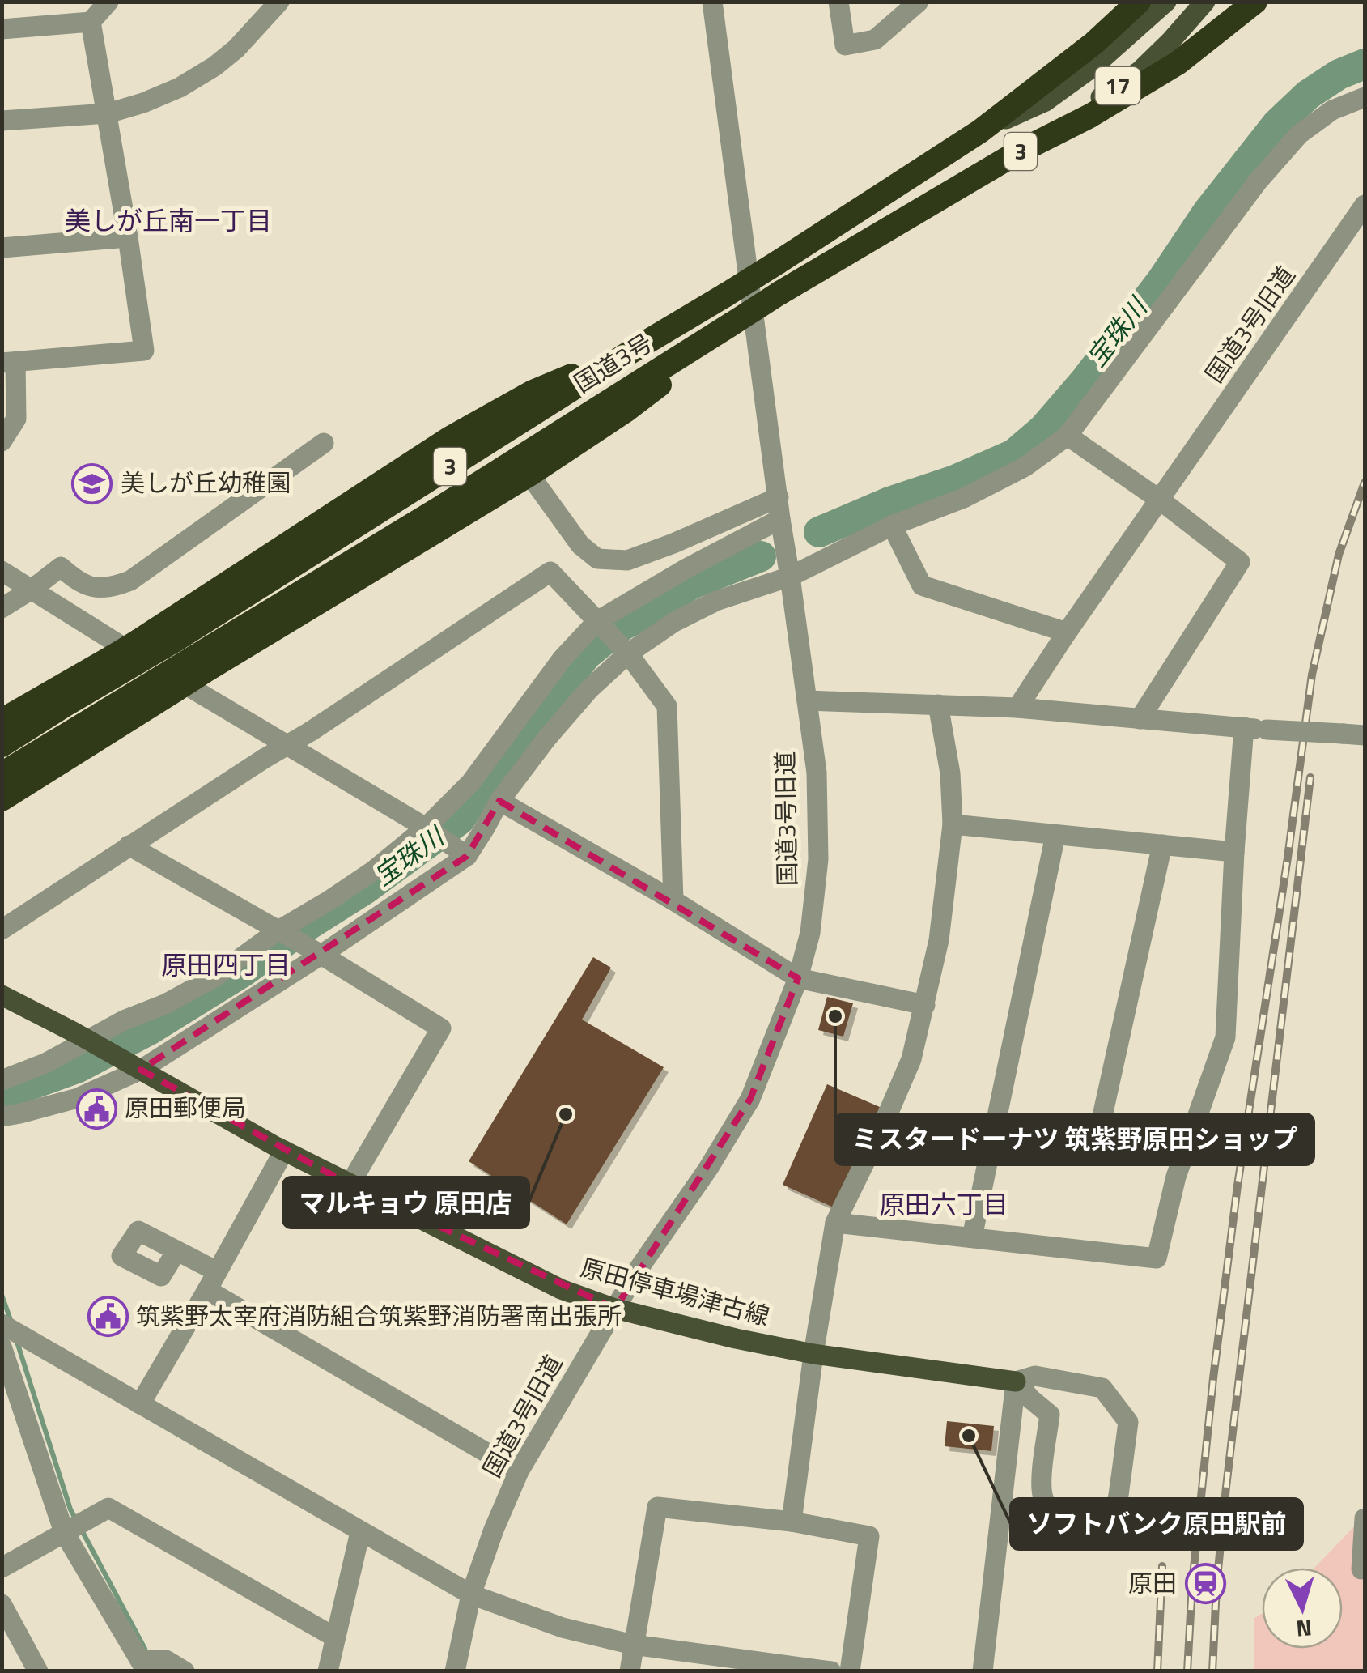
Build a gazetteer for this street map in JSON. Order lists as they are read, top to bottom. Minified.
{"streets":{"highway":["3","国道3号"],"main road":["17","原田停車場津古線"],"street":["国道3号旧道"]},"crossings":[["17","国道3号"],["国道3号旧道","原田停車場津古線"]],"districts":["美しが丘南一丁目","原田四丁目","原田六丁目"],"water":["宝珠川"],"places":{"school or university":["美しが丘幼稚園"],"other":["ミスタードーナツ 筑紫野原田ショップ","マルキョウ 原田店","ソフトバンク原田駅前"],"public building":["原田郵便局","筑紫野太宰府消防組合筑紫野消防署南出張所"],"station":["原田"]},"north":"bottom"}
